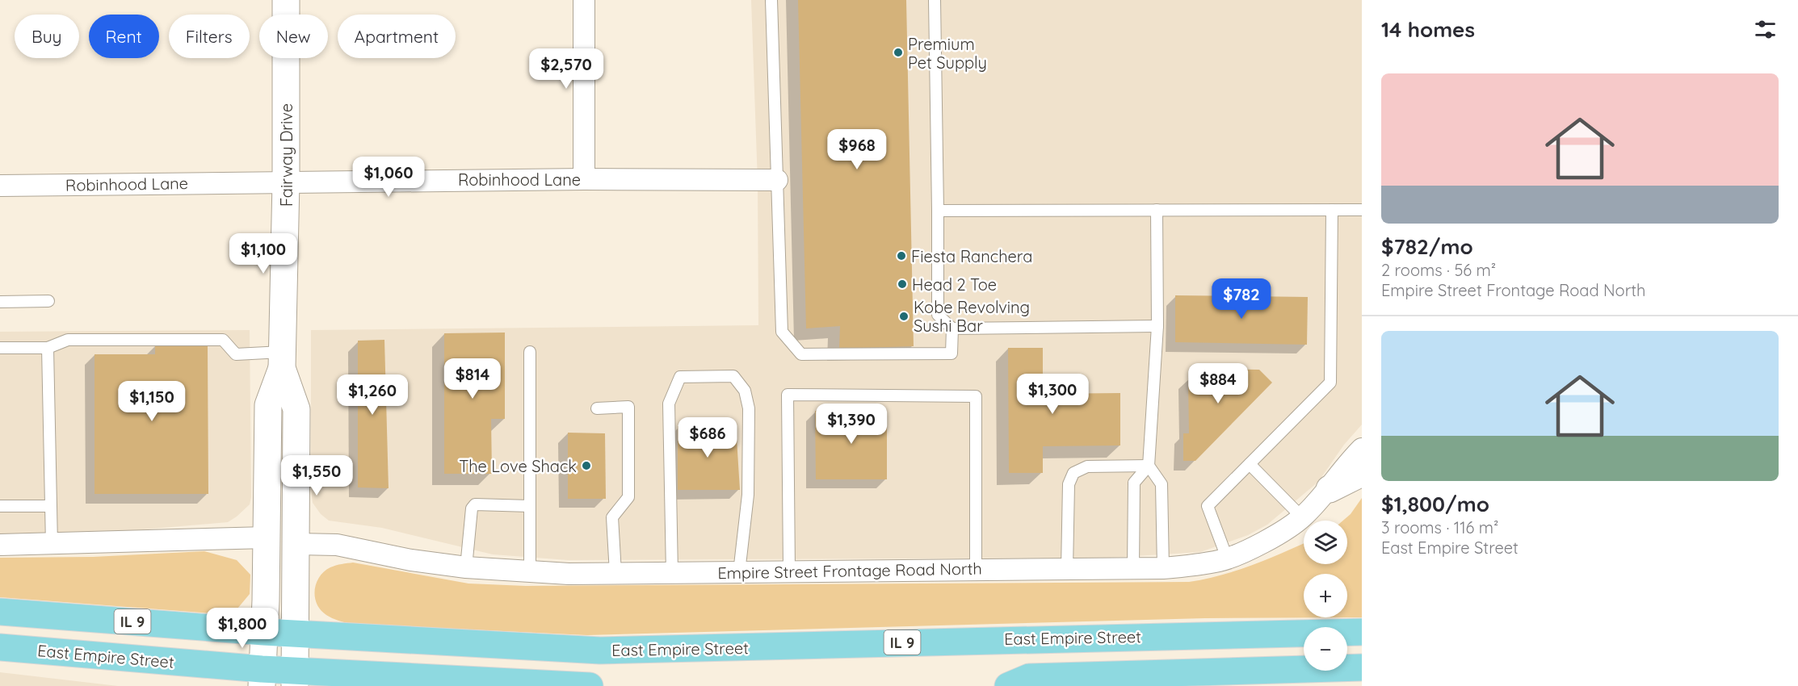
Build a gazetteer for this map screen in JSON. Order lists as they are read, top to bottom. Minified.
{"streets":{"main road":["Fairway Drive","IL 9","East Empire Street"],"street":["Robinhood Lane","Empire Street Frontage Road North"]},"crossings":[["Fairway Drive","Robinhood Lane"],["Fairway Drive","Empire Street Frontage Road North"],["Fairway Drive","East Empire Street"]],"places":["Premium Pet Supply","Fiesta Ranchera","Head 2 Toe","Kobe Revolving Sushi Bar","The Love Shack"],"page":{"heading":"14 homes","chip":["Buy","Rent","Filters","New","Apartment"],"price":["$2,570","$968","$1,060","$1,100","$782","$814","$884","$1,300","$1,260","$1,150","$1,390","$686","$1,550","$1,800"],"list":[{"name":"$782/mo","note":"2 rooms · 56 m² · Empire Street Frontage Road North"},{"name":"$1,800/mo","note":"3 rooms · 116 m² · East Empire Street"}],"map_buttons":["+","−"]}}
